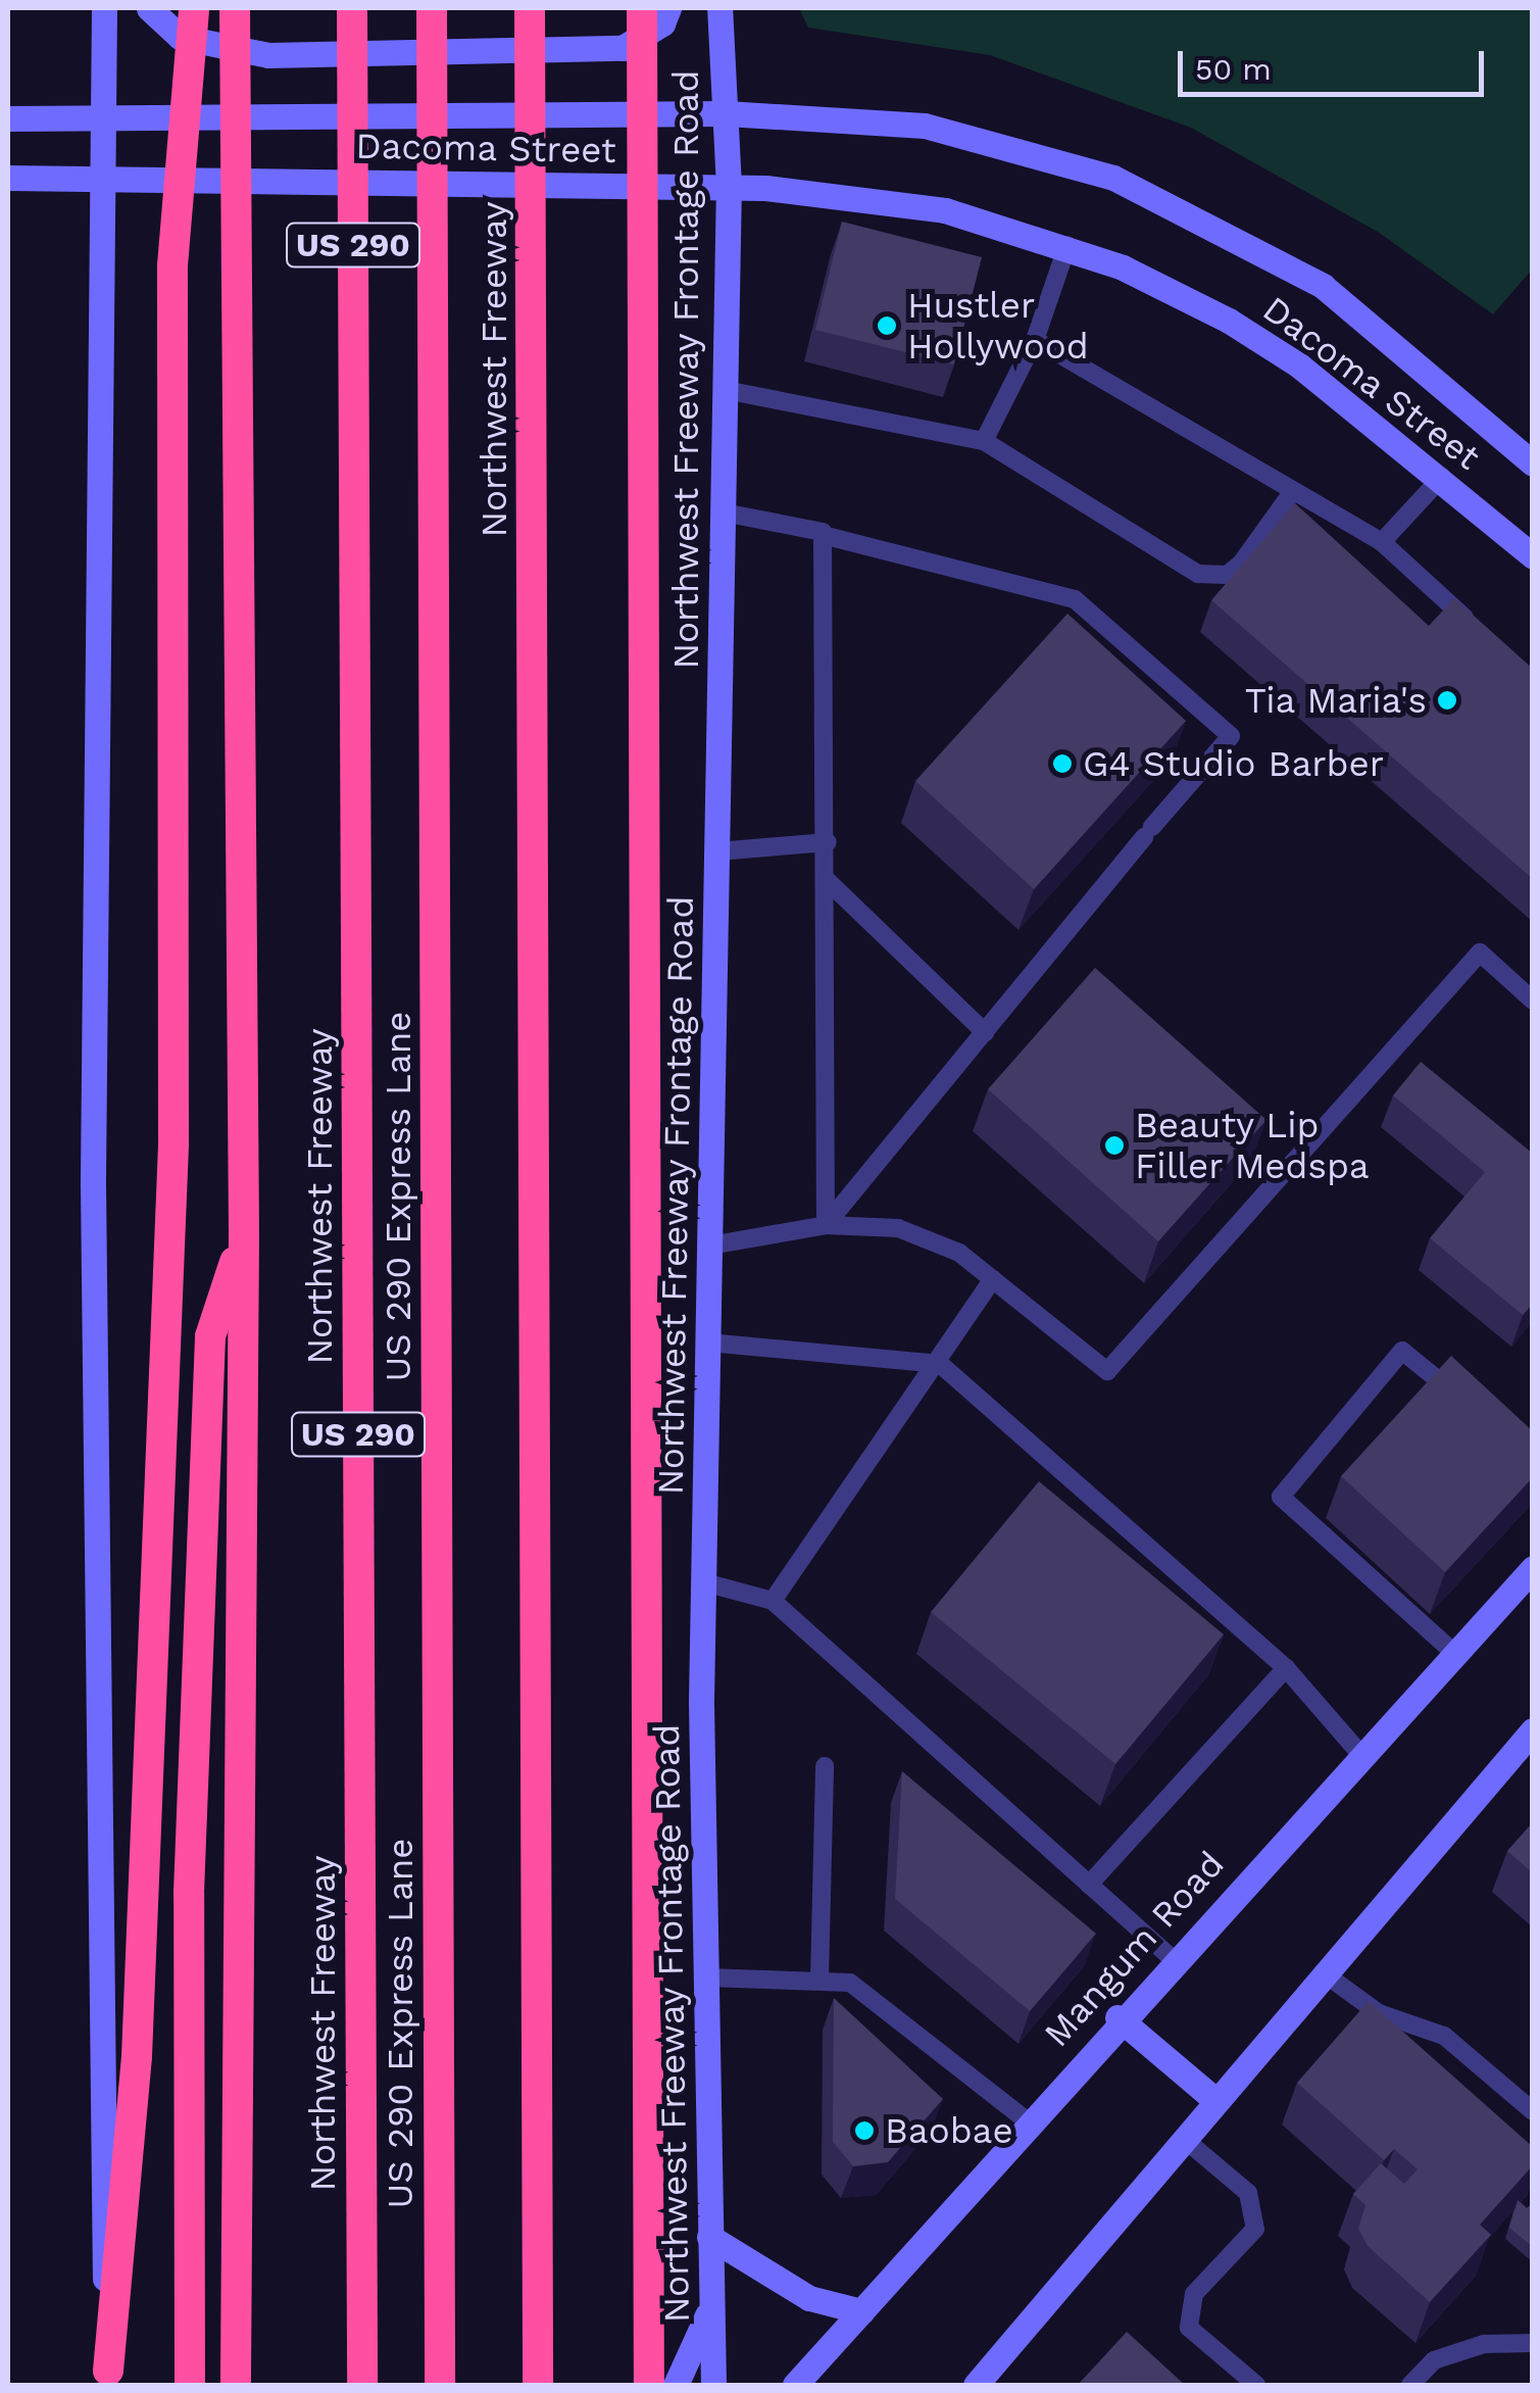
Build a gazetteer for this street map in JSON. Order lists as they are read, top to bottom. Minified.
{"streets":{"highway":["US 290","Northwest Freeway","US 290 Express Lane"],"main road":["Dacoma Street","Northwest Freeway Frontage Road","Mangum Road"]},"crossings":[["Dacoma Street","Northwest Freeway Frontage Road"]],"places":["Hustler Hollywood","Tia Maria's","G4 Studio Barber","Beauty Lip Filler Medspa","Baobae"],"scale_bar":"50 m"}
